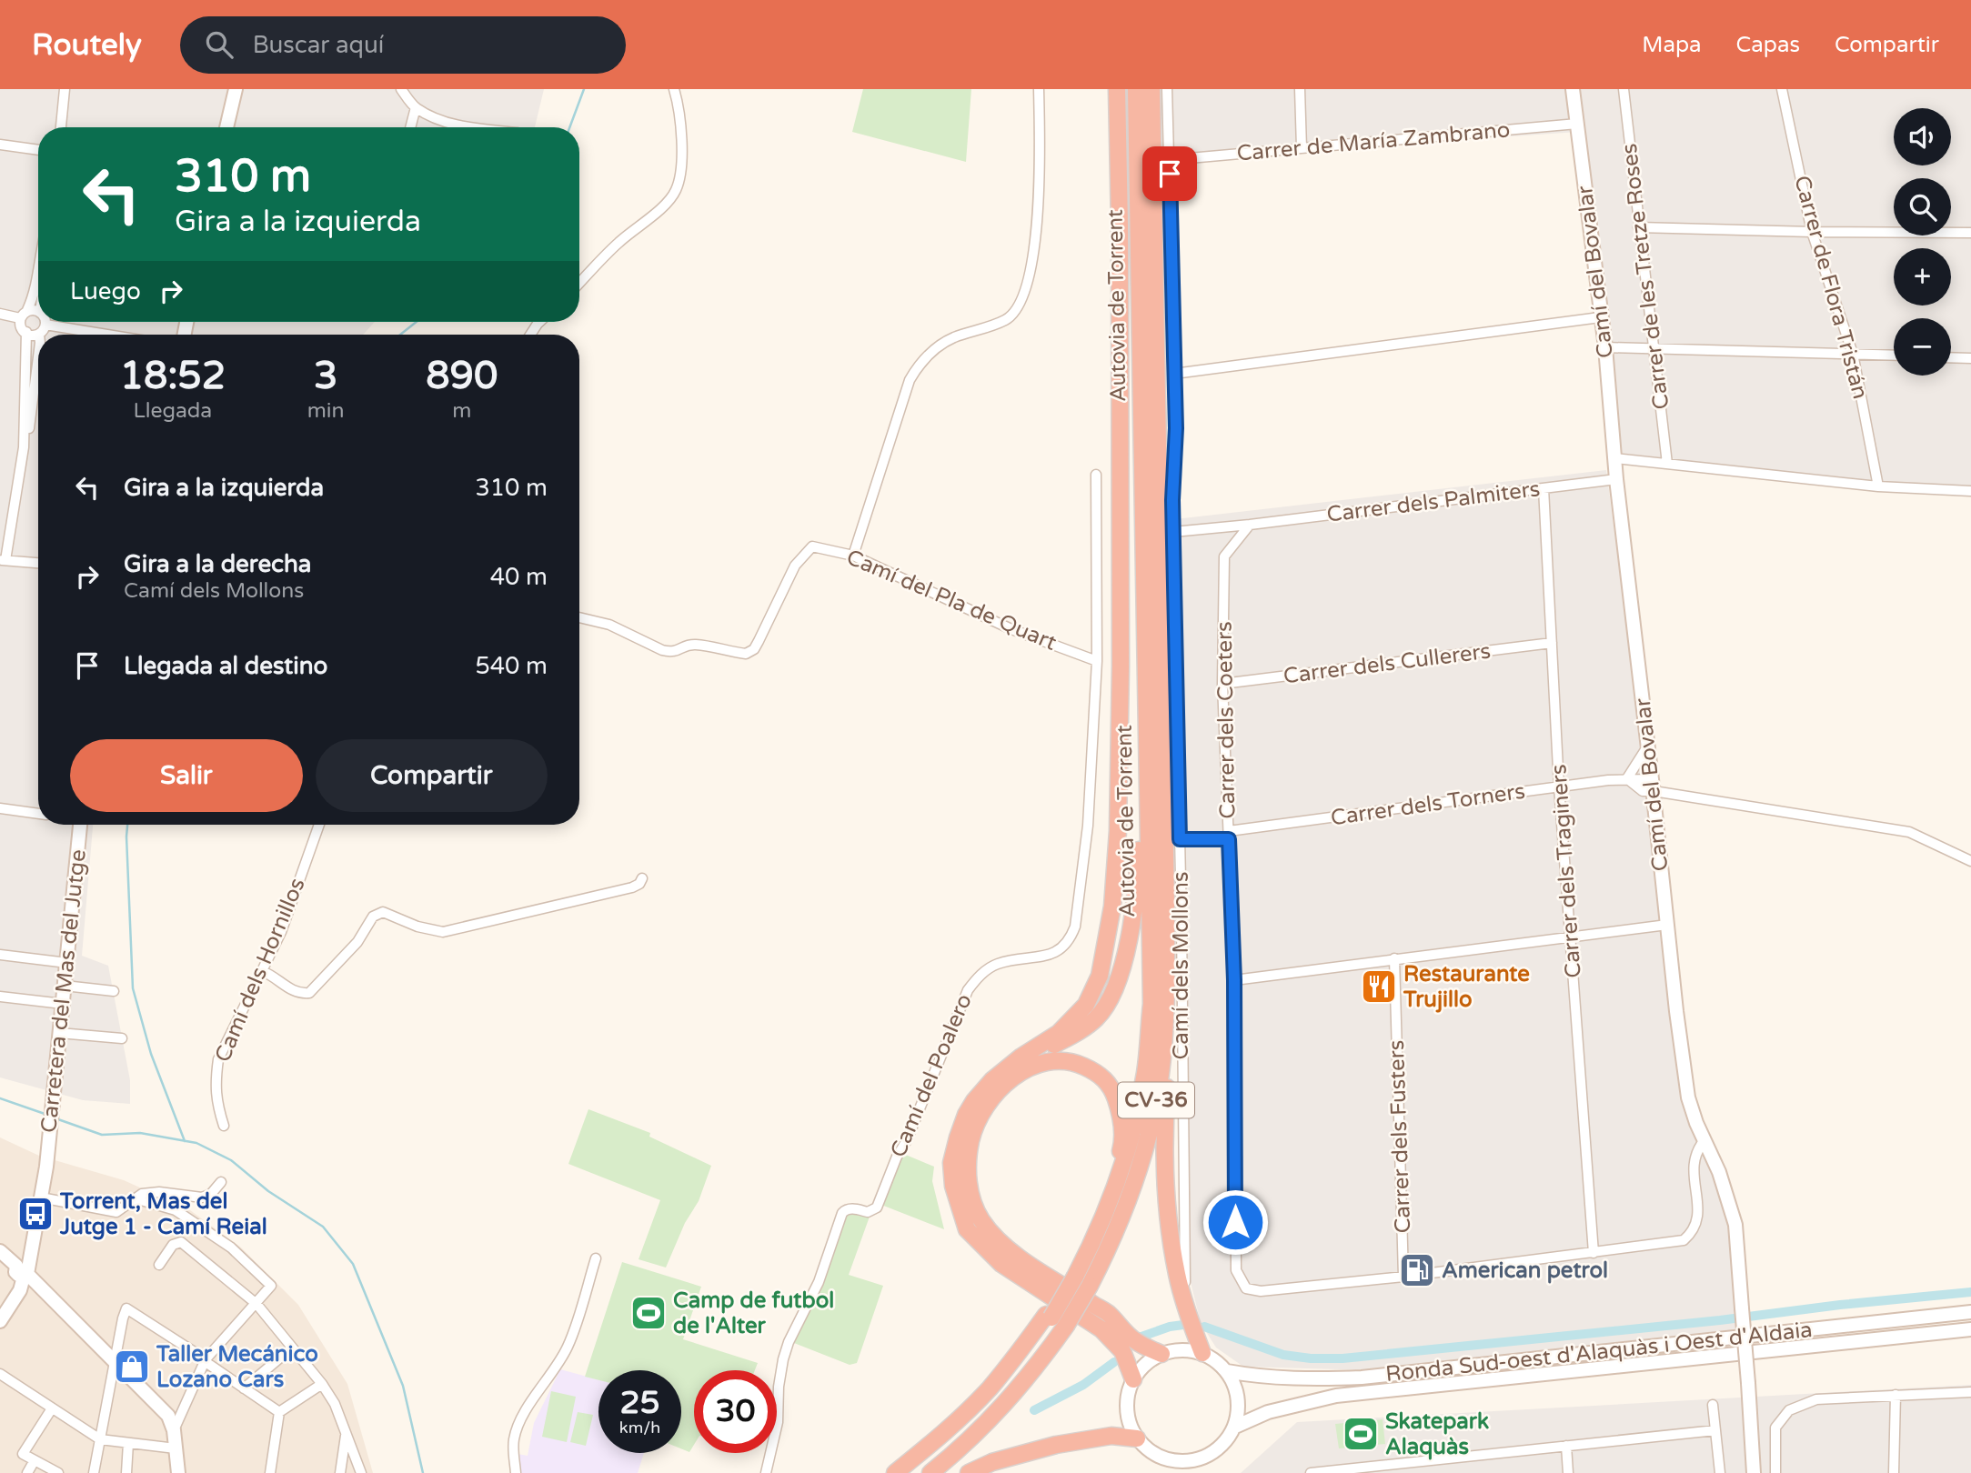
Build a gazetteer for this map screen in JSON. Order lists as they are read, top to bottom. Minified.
{"streets":{"highway":["Autovia de Torrent","CV-36"],"street":["Carrer de María Zambrano","Camí del Bovalar","Carrer de les Tretze Roses","Carrer de Flora Tristán","Carrer dels Palmiters","Camí del Pla de Quart","Carrer dels Cullerers","Carrer dels Coeters","Carrer dels Torners","Carrer dels Traginers","Camí dels Mollons","Camí dels Hornillos","Carretera del Mas del Jutge","Camí del Poalero","Carrer dels Fusters","Ronda Sud-oest d'Alaquàs i Oest d'Aldaia"]},"crossings":[["Carrer de María Zambrano","Camí del Bovalar"],["Carrer de María Zambrano","Camí dels Mollons"],["Camí del Bovalar","Carrer dels Palmiters"],["Carrer dels Palmiters","Carrer dels Coeters"],["Carrer dels Palmiters","Carrer dels Traginers"],["Carrer dels Palmiters","Camí dels Mollons"],["Camí del Pla de Quart","Camí del Poalero"],["Carrer dels Cullerers","Carrer dels Coeters"],["Carrer dels Cullerers","Carrer dels Traginers"],["Carrer dels Coeters","Carrer dels Torners"],["Carrer dels Coeters","Carrer dels Fusters"],["Carrer dels Torners","Carrer dels Traginers"],["Carrer dels Torners","Camí dels Mollons"]],"places":{"restaurant":["Restaurante Trujillo"],"bus stop":["Torrent, Mas del Jutge 1 - Camí Reial"],"fuel station":["American petrol"],"sports":["Camp de futbol de l'Alter","Skatepark Alaquàs"],"shop":["Taller Mecánico Lozano Cars"]},"page":{"header":"Routely","search":"Buscar aquí","nav":["Mapa","Capas","Compartir"],"map_buttons":["+","−"],"turn":["310 m","Gira a la izquierda"],"then":"Luego","eta":["18:52","Llegada","3","min","890","m"],"list":[{"name":"Gira a la izquierda","value":"310 m"},{"name":"Gira a la derecha","note":"Camí dels Mollons","value":"40 m"},{"name":"Llegada al destino","value":"540 m"}],"buttons":["Salir","Compartir"],"speed":"25 km/h","limit":"30"}}
